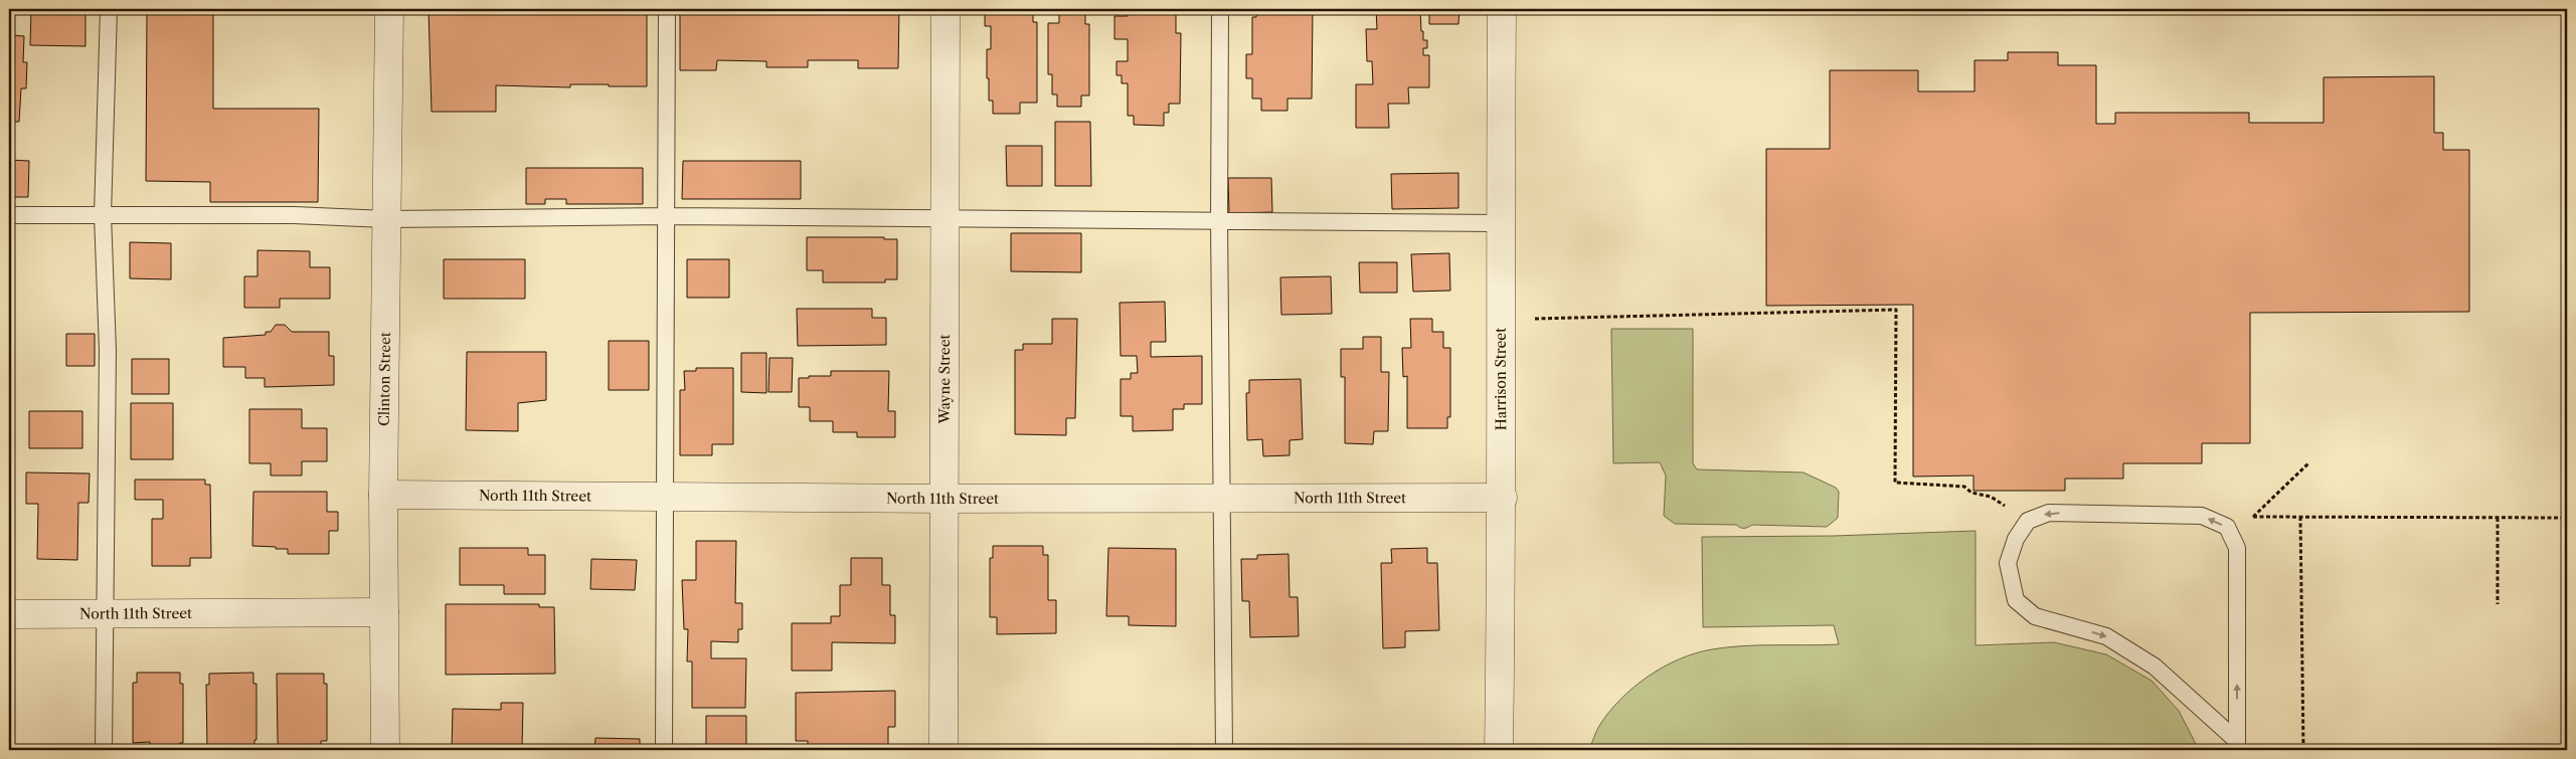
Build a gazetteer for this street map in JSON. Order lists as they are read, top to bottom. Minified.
{"streets":{"street":["Clinton Street","Wayne Street","Harrison Street","North 11th Street"]},"crossings":[["Clinton Street","North 11th Street"],["Wayne Street","North 11th Street"],["Harrison Street","North 11th Street"]]}
